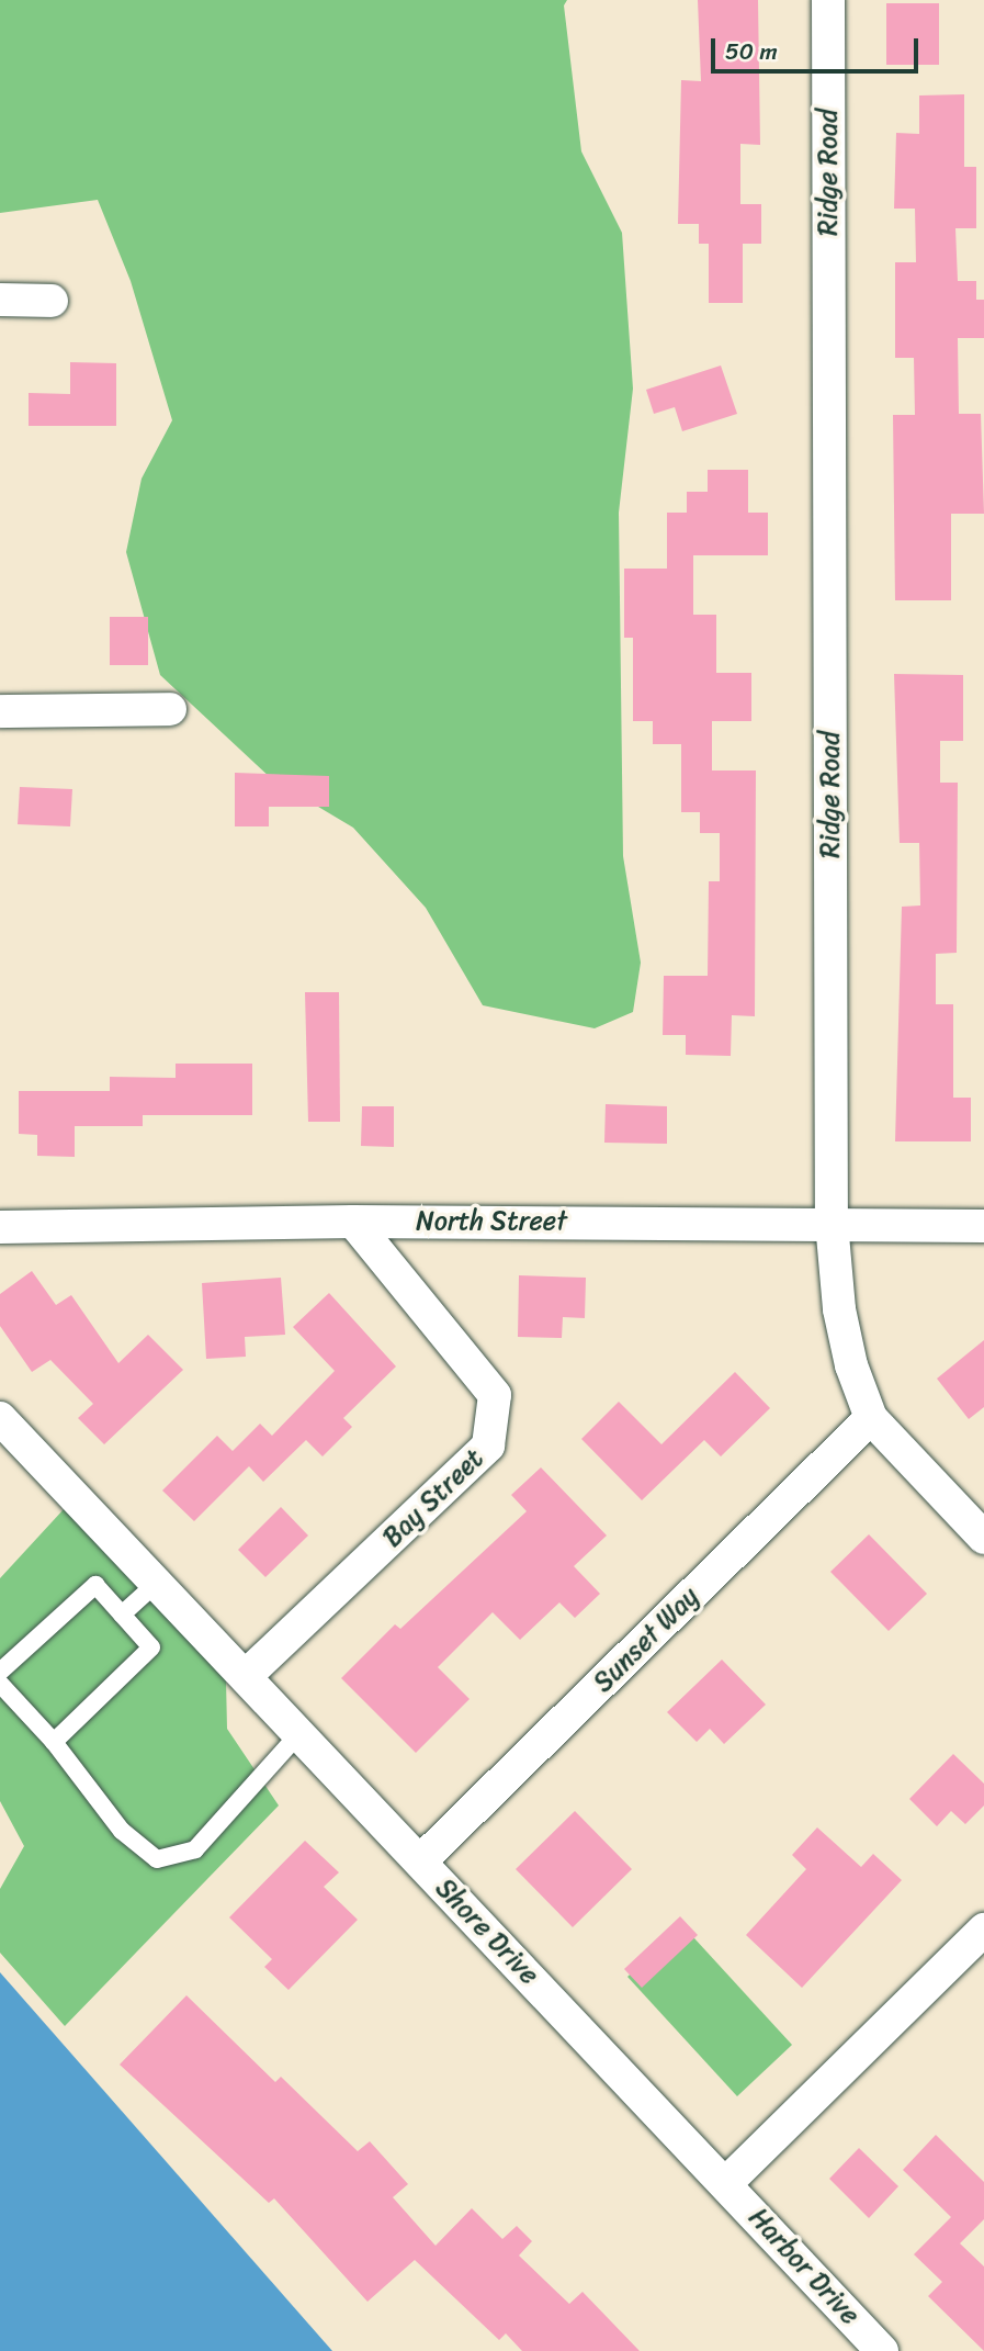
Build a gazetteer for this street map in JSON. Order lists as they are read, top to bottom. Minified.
{"streets":{"street":["Ridge Road","North Street","Bay Street","Sunset Way","Shore Drive","Harbor Drive"]},"crossings":[["Ridge Road","North Street"],["Ridge Road","Sunset Way"],["North Street","Bay Street"],["Bay Street","Shore Drive"],["Sunset Way","Shore Drive"],["Shore Drive","Harbor Drive"]],"scale_bar":"50 m"}
